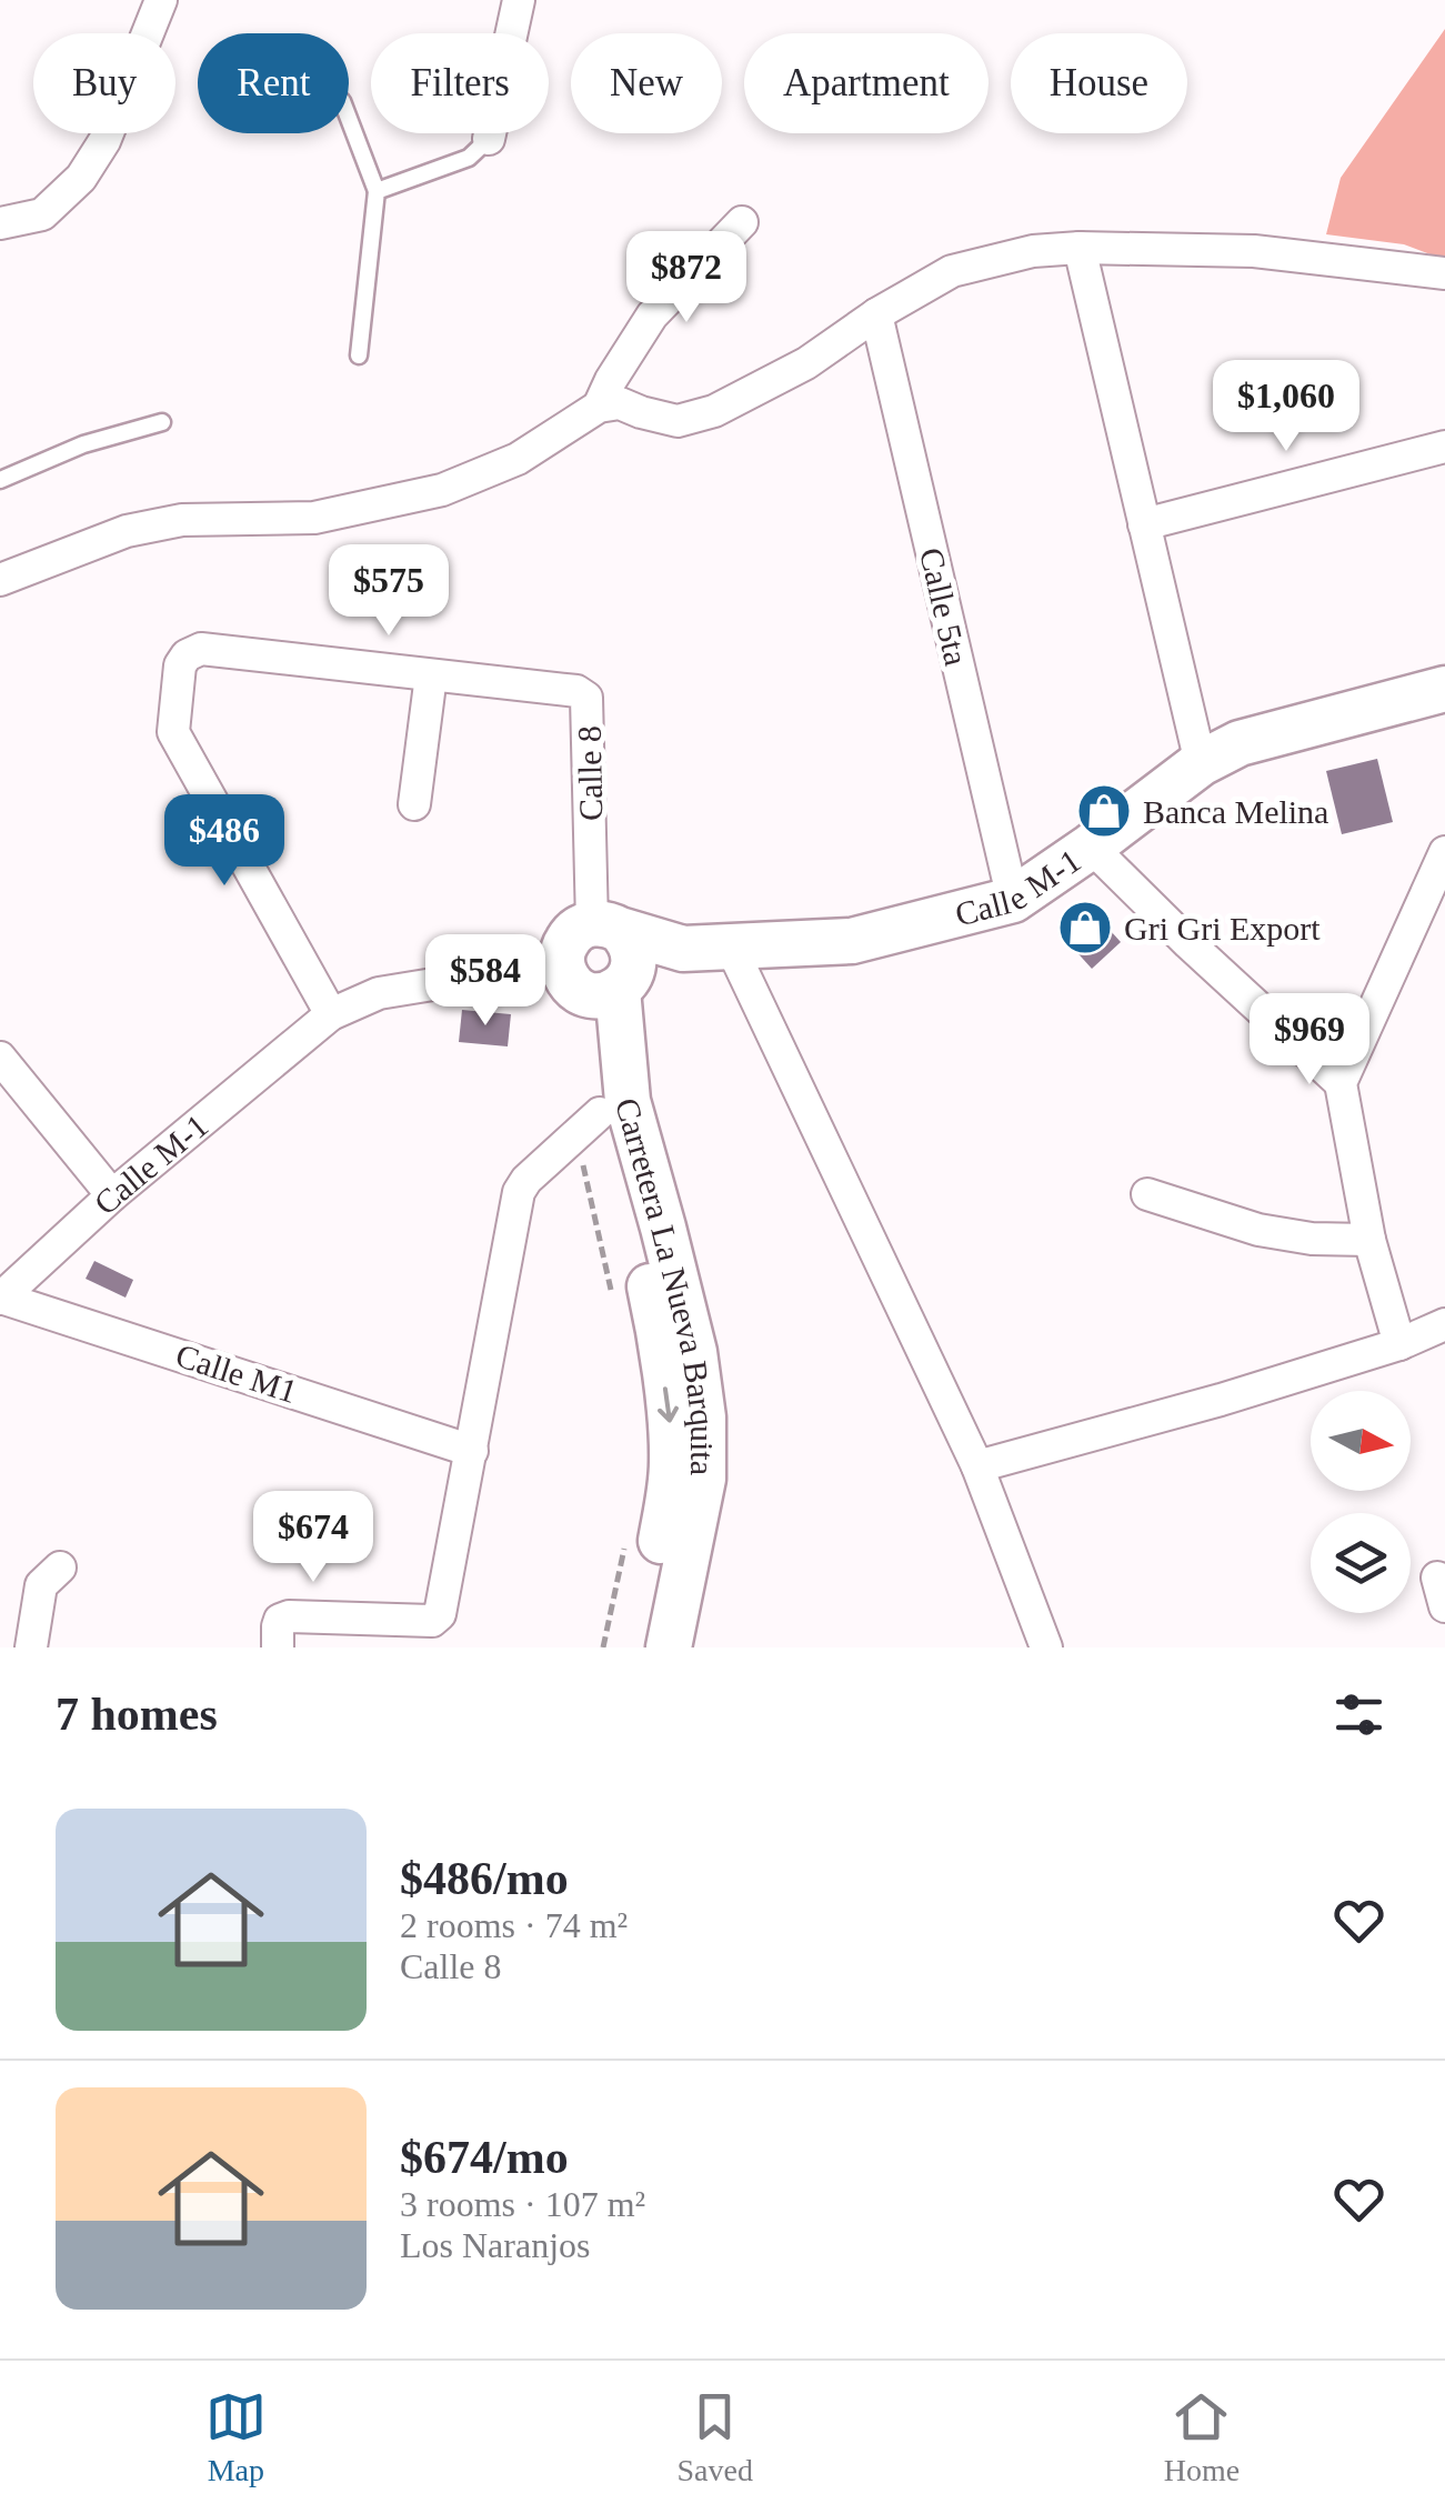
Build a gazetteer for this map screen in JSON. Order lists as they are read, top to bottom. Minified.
{"streets":{"street":["Calle 5ta","Calle 8","Calle M-1","Carretera La Nueva Barquita","Calle M1"]},"crossings":[["Calle 5ta","Calle M-1"],["Calle 8","Calle M-1"],["Calle M-1","Carretera La Nueva Barquita"],["Calle M-1","Calle M1"]],"places":{"shop":["Banca Melina","Gri Gri Export"]},"north":"right","page":{"chip":["Buy","Rent","Filters","New","Apartment","House"],"price":["$872","$1,060","$575","$486","$584","$969","$674"],"heading":"7 homes","list":[{"name":"$486/mo","note":"2 rooms · 74 m² · Calle 8"},{"name":"$674/mo","note":"3 rooms · 107 m² · Los Naranjos"}],"tabs":["Map","Saved","Home"]}}
